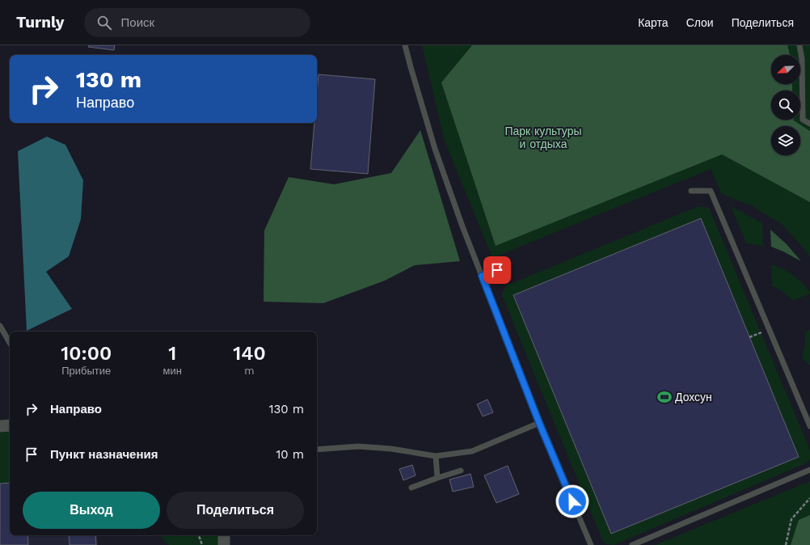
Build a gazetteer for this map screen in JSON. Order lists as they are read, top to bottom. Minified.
{"parks":["Парк культуры и отдыха"],"places":{"sports":["Дохсун"]},"north":"bottom left","page":{"header":"Turnly","search":"Поиск","nav":["Карта","Слои","Поделиться"],"turn":["130 m","Направо"],"eta":["10:00","Прибытие","1","мин","140","m"],"list":[{"name":"Направо","value":"130 m"},{"name":"Пункт назначения","value":"10 m"}],"buttons":["Выход","Поделиться"]}}
